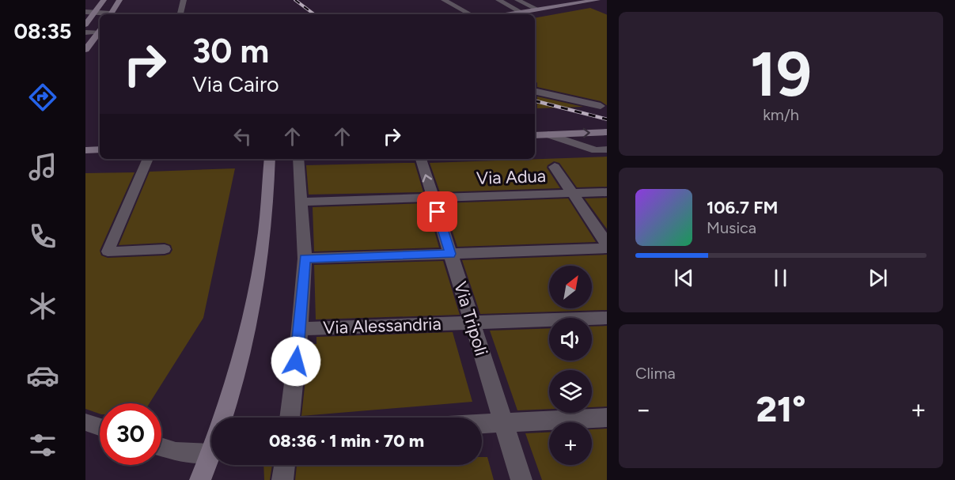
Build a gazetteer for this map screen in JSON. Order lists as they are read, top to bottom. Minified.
{"streets":{"street":["Via Adua","Via Tripoli","Via Alessandria"]},"crossings":[["Via Adua","Via Tripoli"],["Via Tripoli","Via Alessandria"]],"north":"top right","page":{"tabs":"08:35","tile":[["19","km/h"],"Clima"],"turn":["30 m","Via Cairo"],"song":["106.7 FM","Musica"],"map_buttons":"+","heat":["−","21°","+"],"limit":"30","trip":"08:36 · 1 min · 70 m"}}
